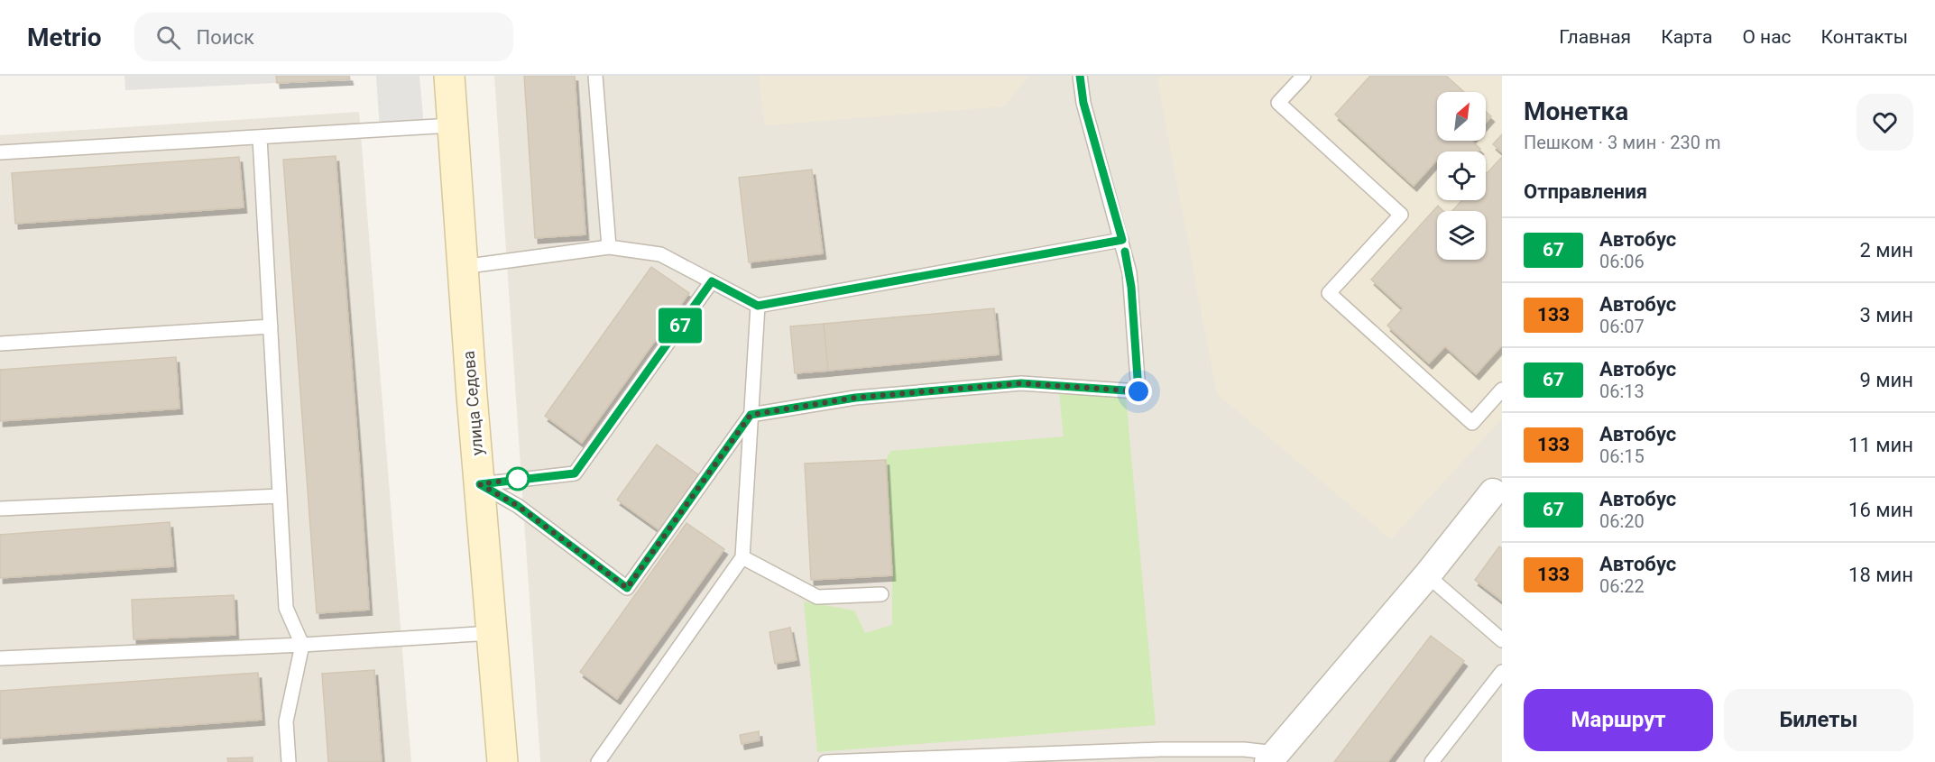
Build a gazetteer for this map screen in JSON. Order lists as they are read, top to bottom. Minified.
{"streets":{"main road":["улица Седова"]},"lines":["bus line 67"],"north":"top right","page":{"header":"Metrio","search":"Поиск","nav":["Главная","Карта","О нас","Контакты"],"on_map":"67","heading":[["Монетка","Пешком · 3 мин · 230 m"],"Отправления"],"list":[{"mark":"67","name":"Автобус","note":"06:06","value":"2 мин"},{"mark":"133","name":"Автобус","note":"06:07","value":"3 мин"},{"mark":"67","name":"Автобус","note":"06:13","value":"9 мин"},{"mark":"133","name":"Автобус","note":"06:15","value":"11 мин"},{"mark":"67","name":"Автобус","note":"06:20","value":"16 мин"},{"mark":"133","name":"Автобус","note":"06:22","value":"18 мин"}],"buttons":["Маршрут","Билеты"]}}
